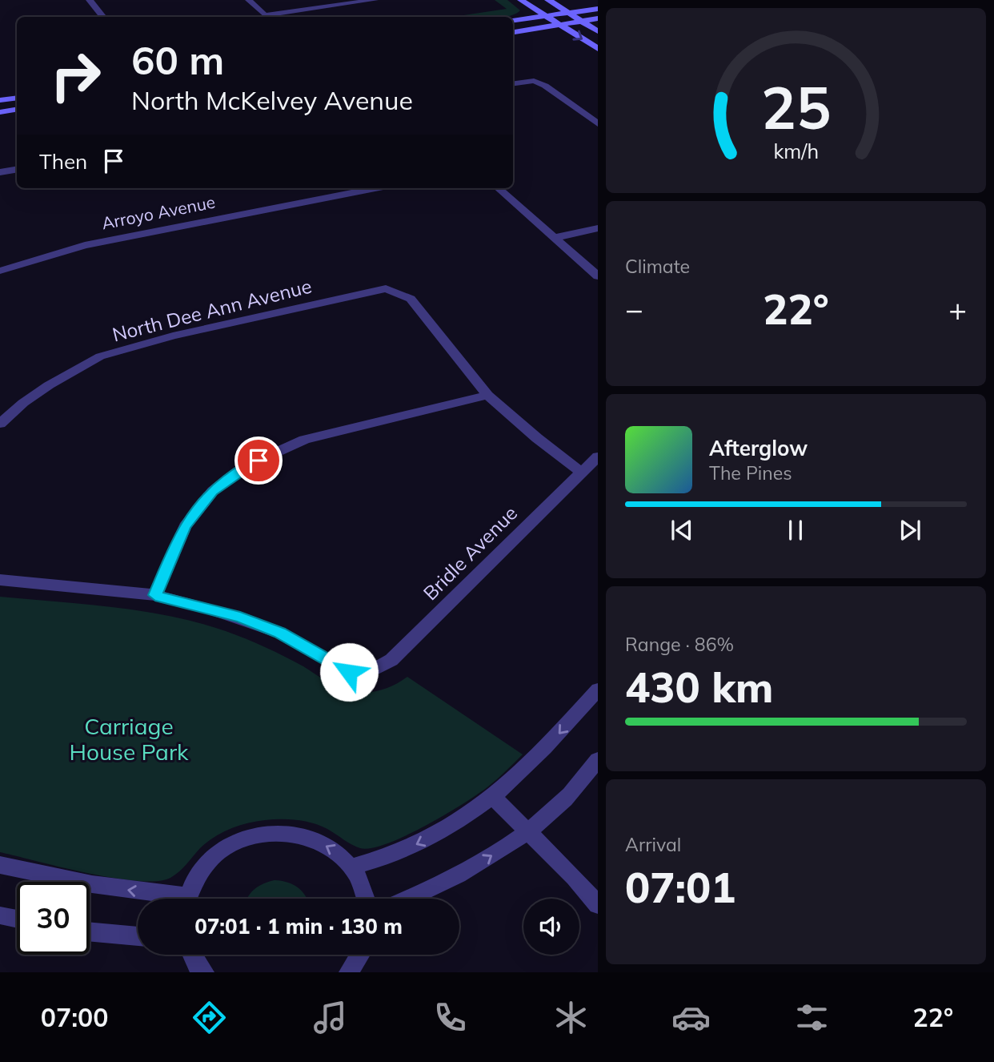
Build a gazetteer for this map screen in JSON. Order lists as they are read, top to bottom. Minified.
{"streets":{"street":["Arroyo Avenue","North Dee Ann Avenue","Bridle Avenue"]},"parks":["Carriage House Park"],"page":{"turn":["60 m","North McKelvey Avenue"],"then":"Then","tile":["Climate",["Range · 86%","430 km"],["Arrival","07:01"]],"heat":["−","22°","+"],"song":["Afterglow","The Pines"],"limit":"30","trip":"07:01 · 1 min · 130 m","tabs":["07:00","22°"],"gauge":["25","km/h"]}}
